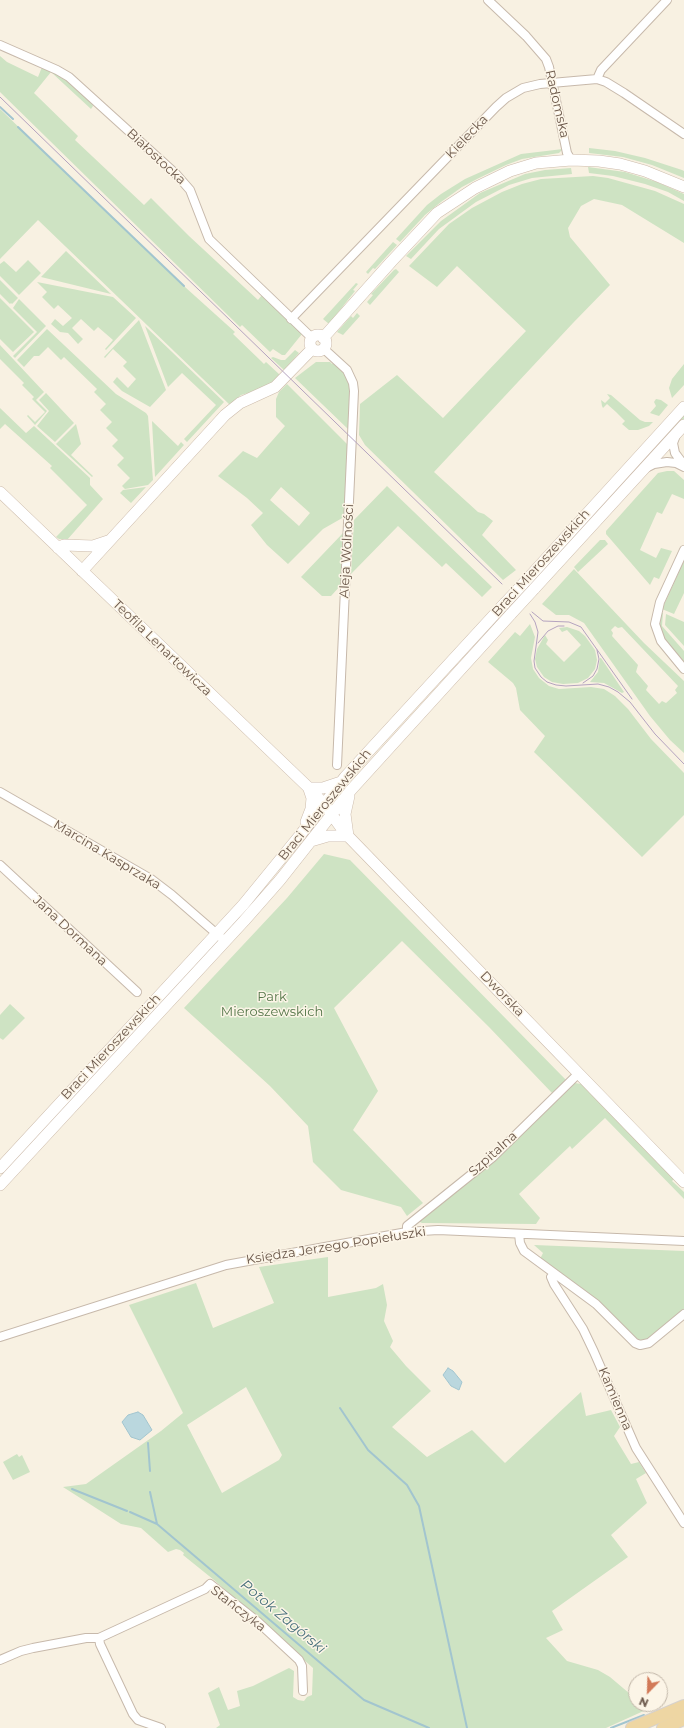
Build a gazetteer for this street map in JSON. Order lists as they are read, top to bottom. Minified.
{"streets":{"main road":["Braci Mieroszewskich","Teofila Lenartowicza","Dworska"],"street":["Radomska","Kielecka","Białostocka","Aleja Wolności","Marcina Kasprzaka","Jana Dormana","Szpitalna","Księdza Jerzego Popiełuszki","Kamienna","Stańczyka"]},"crossings":[["Radomska","Kielecka"],["Kielecka","Białostocka"],["Braci Mieroszewskich","Teofila Lenartowicza"],["Braci Mieroszewskich","Marcina Kasprzaka"],["Braci Mieroszewskich","Dworska"],["Teofila Lenartowicza","Dworska"],["Dworska","Szpitalna"],["Szpitalna","Księdza Jerzego Popiełuszki"]],"water":["Potok Zagórski"],"parks":["Park Mieroszewskich"],"north":"bottom left"}
